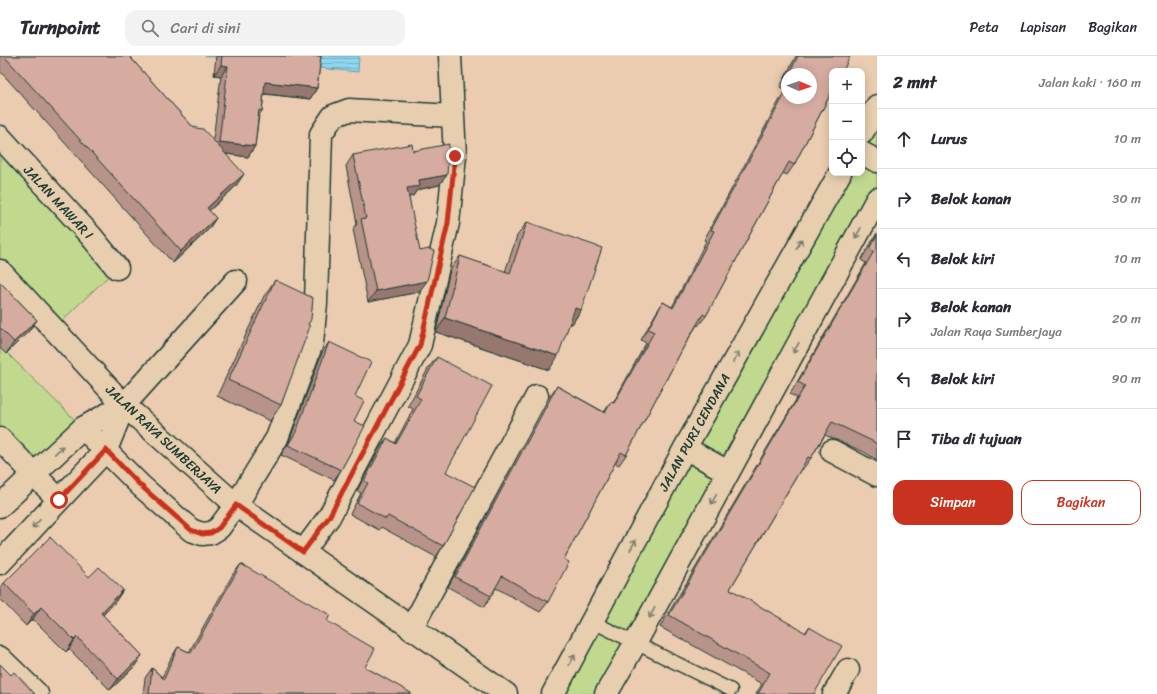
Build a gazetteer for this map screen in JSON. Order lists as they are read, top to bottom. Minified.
{"streets":{"street":["JALAN MAWAR I","JALAN PURI CENDANA","JALAN RAYA SUMBERJAYA"]},"north":"right","page":{"header":"Turnpoint","search":"Cari di sini","nav":["Peta","Lapisan","Bagikan"],"heading":["2 mnt","Jalan kaki · 160 m"],"map_buttons":["+","−"],"list":[["Lurus","10 m"],["Belok kanan","30 m"],["Belok kiri","10 m"],["Belok kanan","Jalan Raya Sumberjaya","20 m"],["Belok kiri","90 m"],"Tiba di tujuan"],"buttons":["Simpan","Bagikan"]}}
